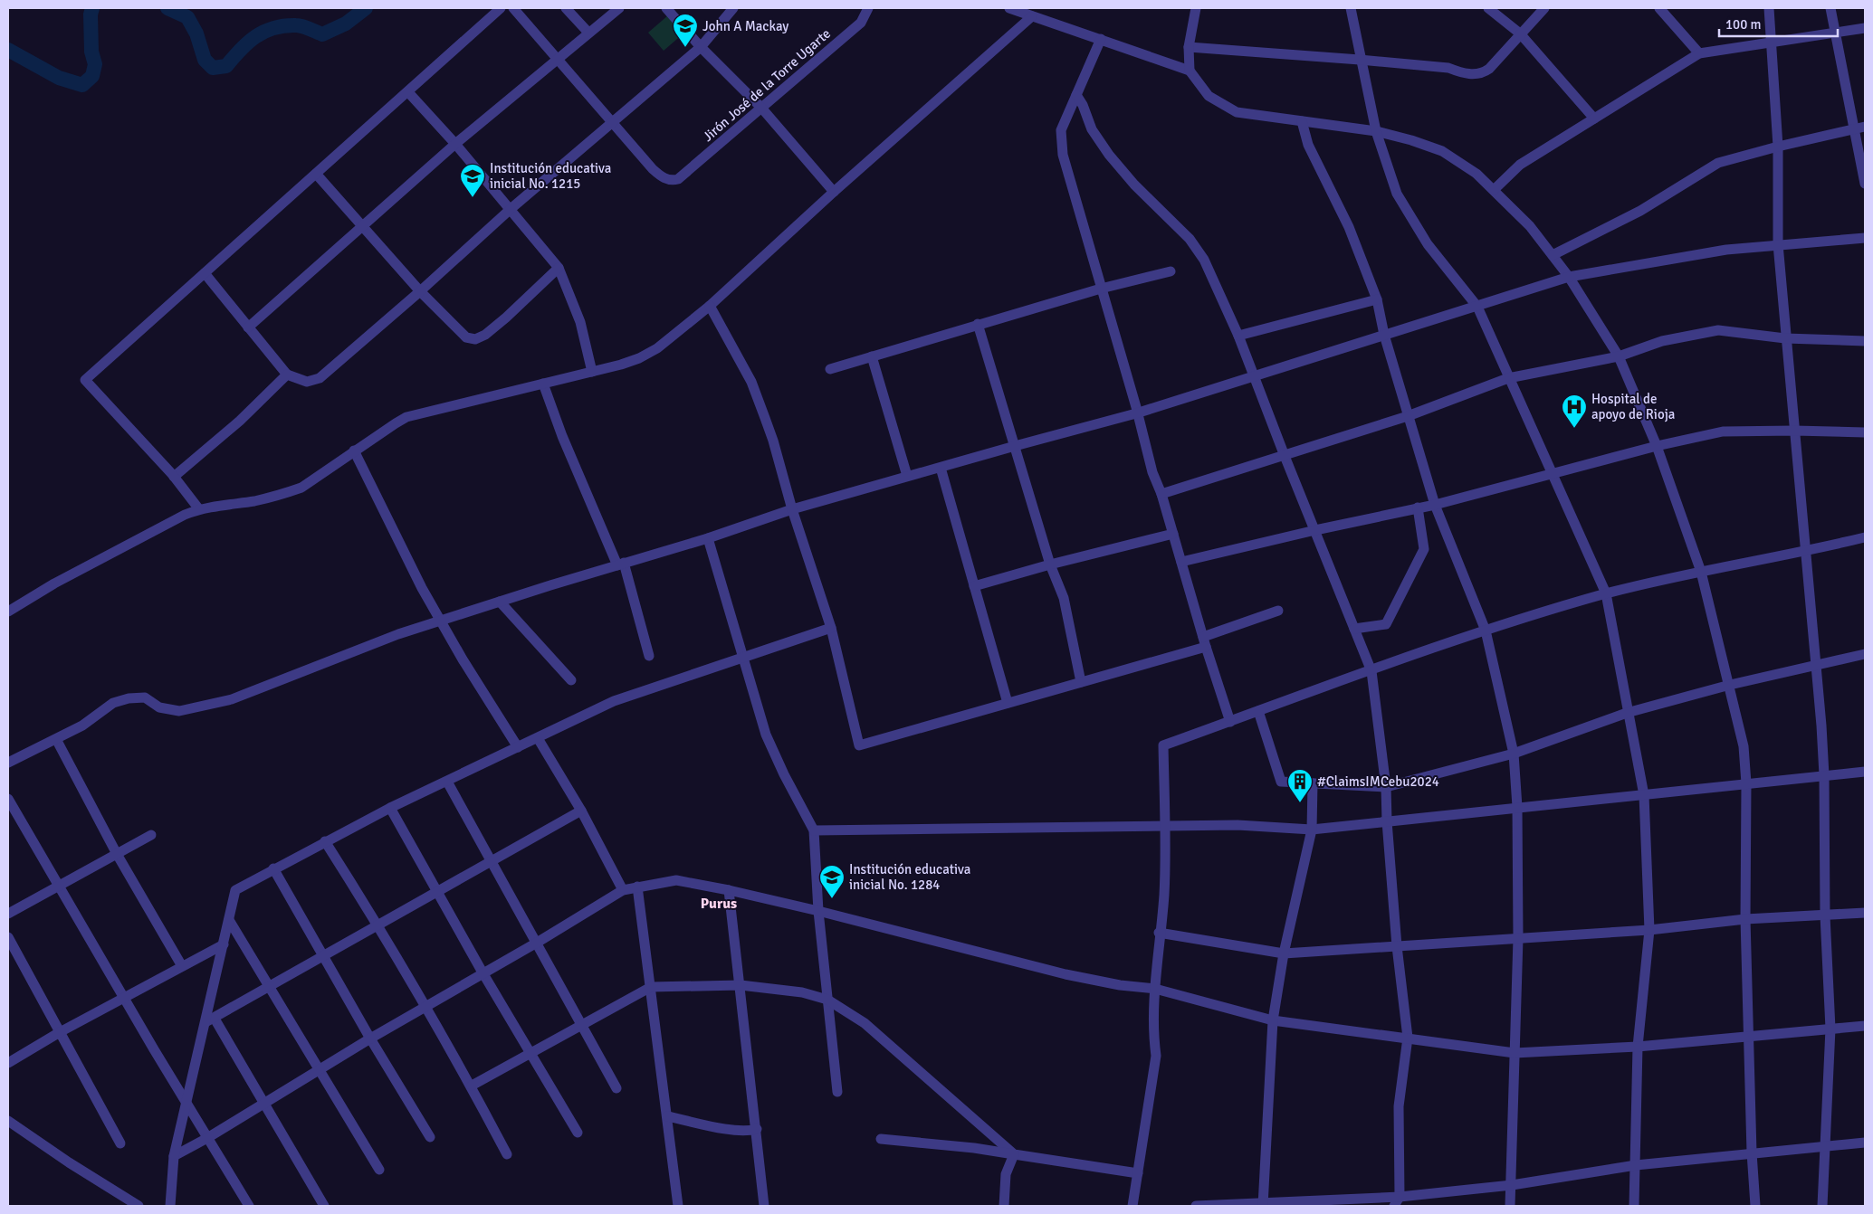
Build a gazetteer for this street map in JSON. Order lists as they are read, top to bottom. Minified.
{"streets":{"street":["Jirón José de la Torre Ugarte"]},"districts":["Purus"],"places":{"school or university":["John A Mackay","Institución educativa inicial No. 1215","Institución educativa inicial No. 1284"],"hospital":["Hospital de apoyo de Rioja"],"building":["#ClaimsIMCebu2024"]},"scale_bar":"100 m"}
